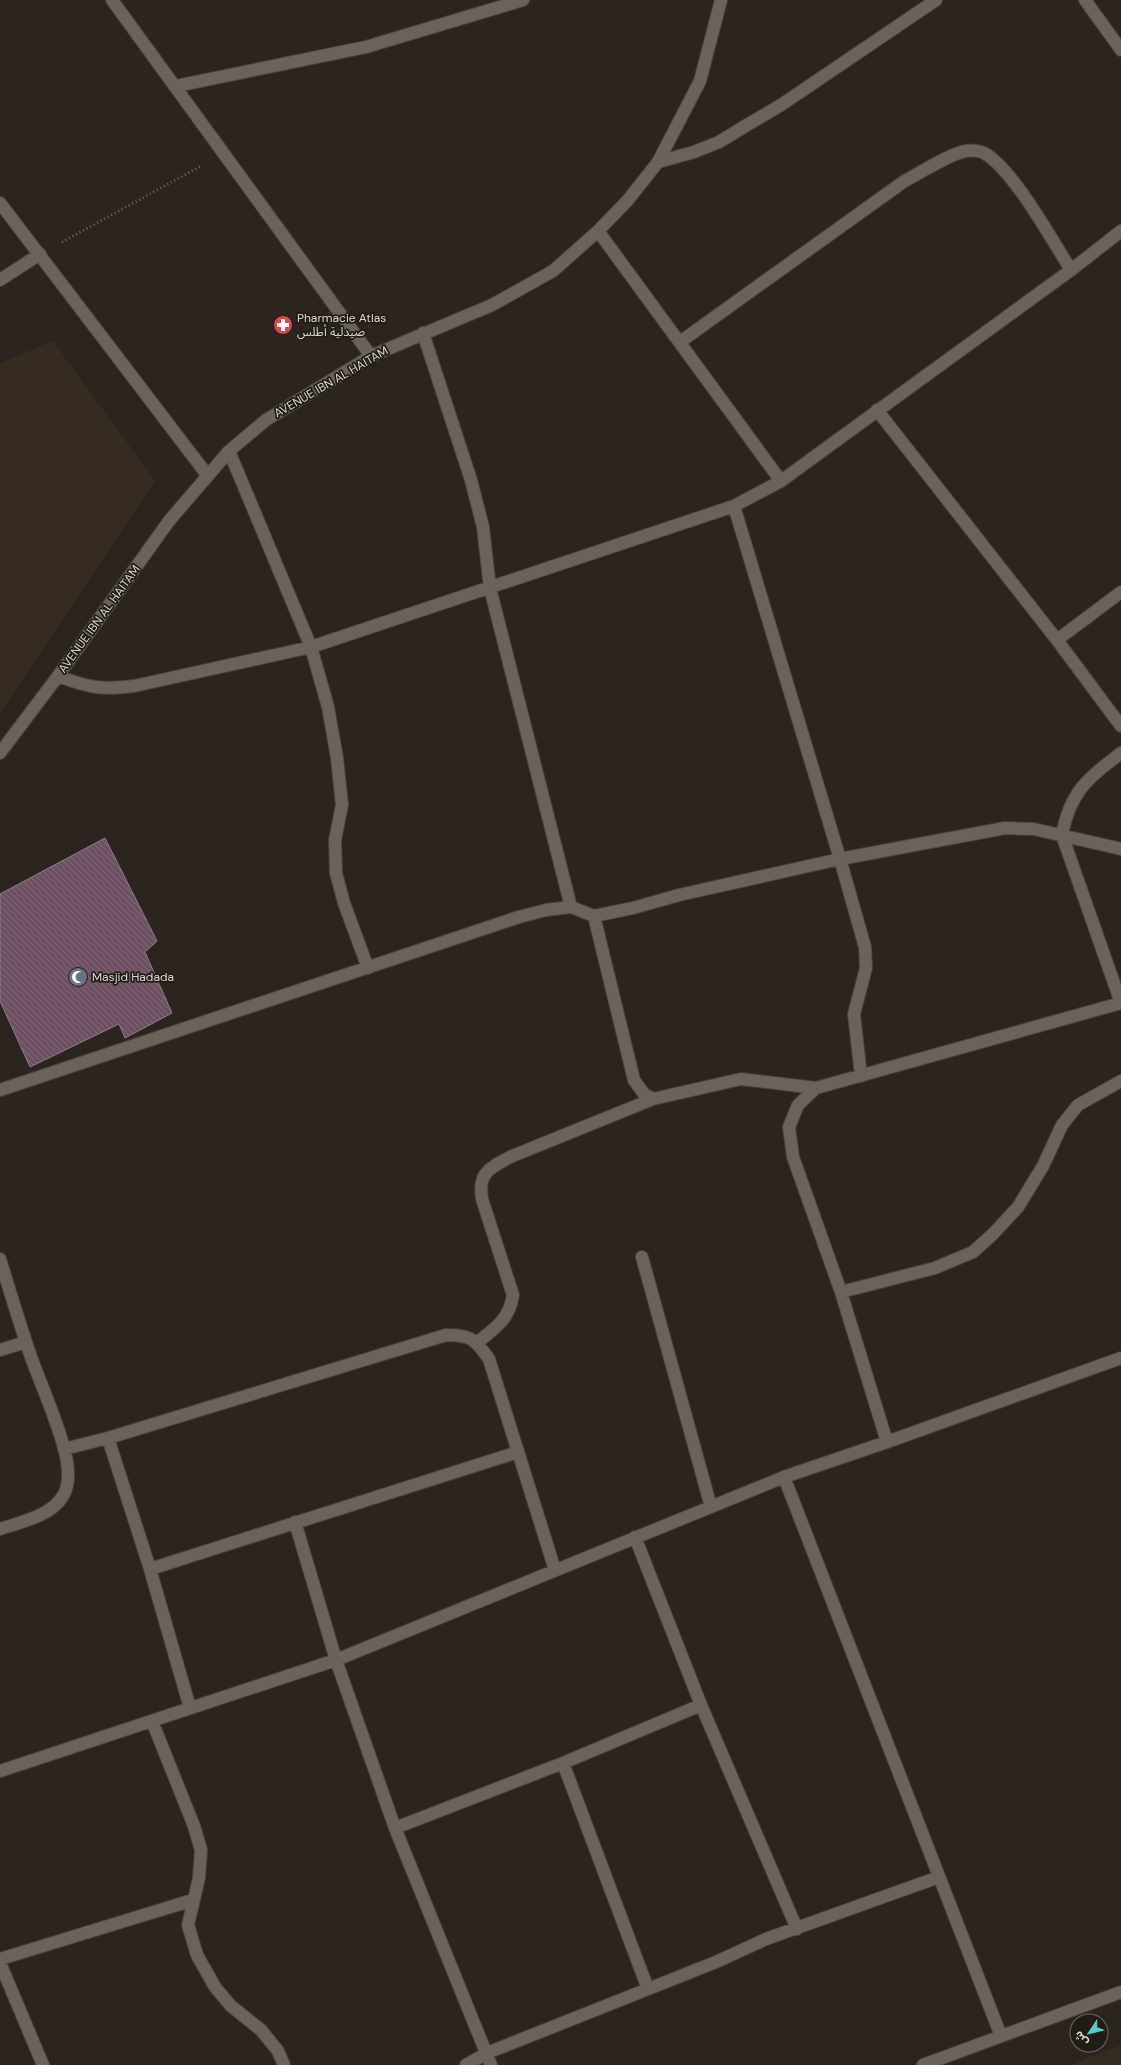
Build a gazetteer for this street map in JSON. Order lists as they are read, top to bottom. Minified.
{"streets":{"street":["AVENUE IBN AL HAITAM"]},"places":{"pharmacy":["Pharmacie Atlas صيدلية أطلس"],"mosque":["Masjid Hadada"]},"north":"bottom left"}
